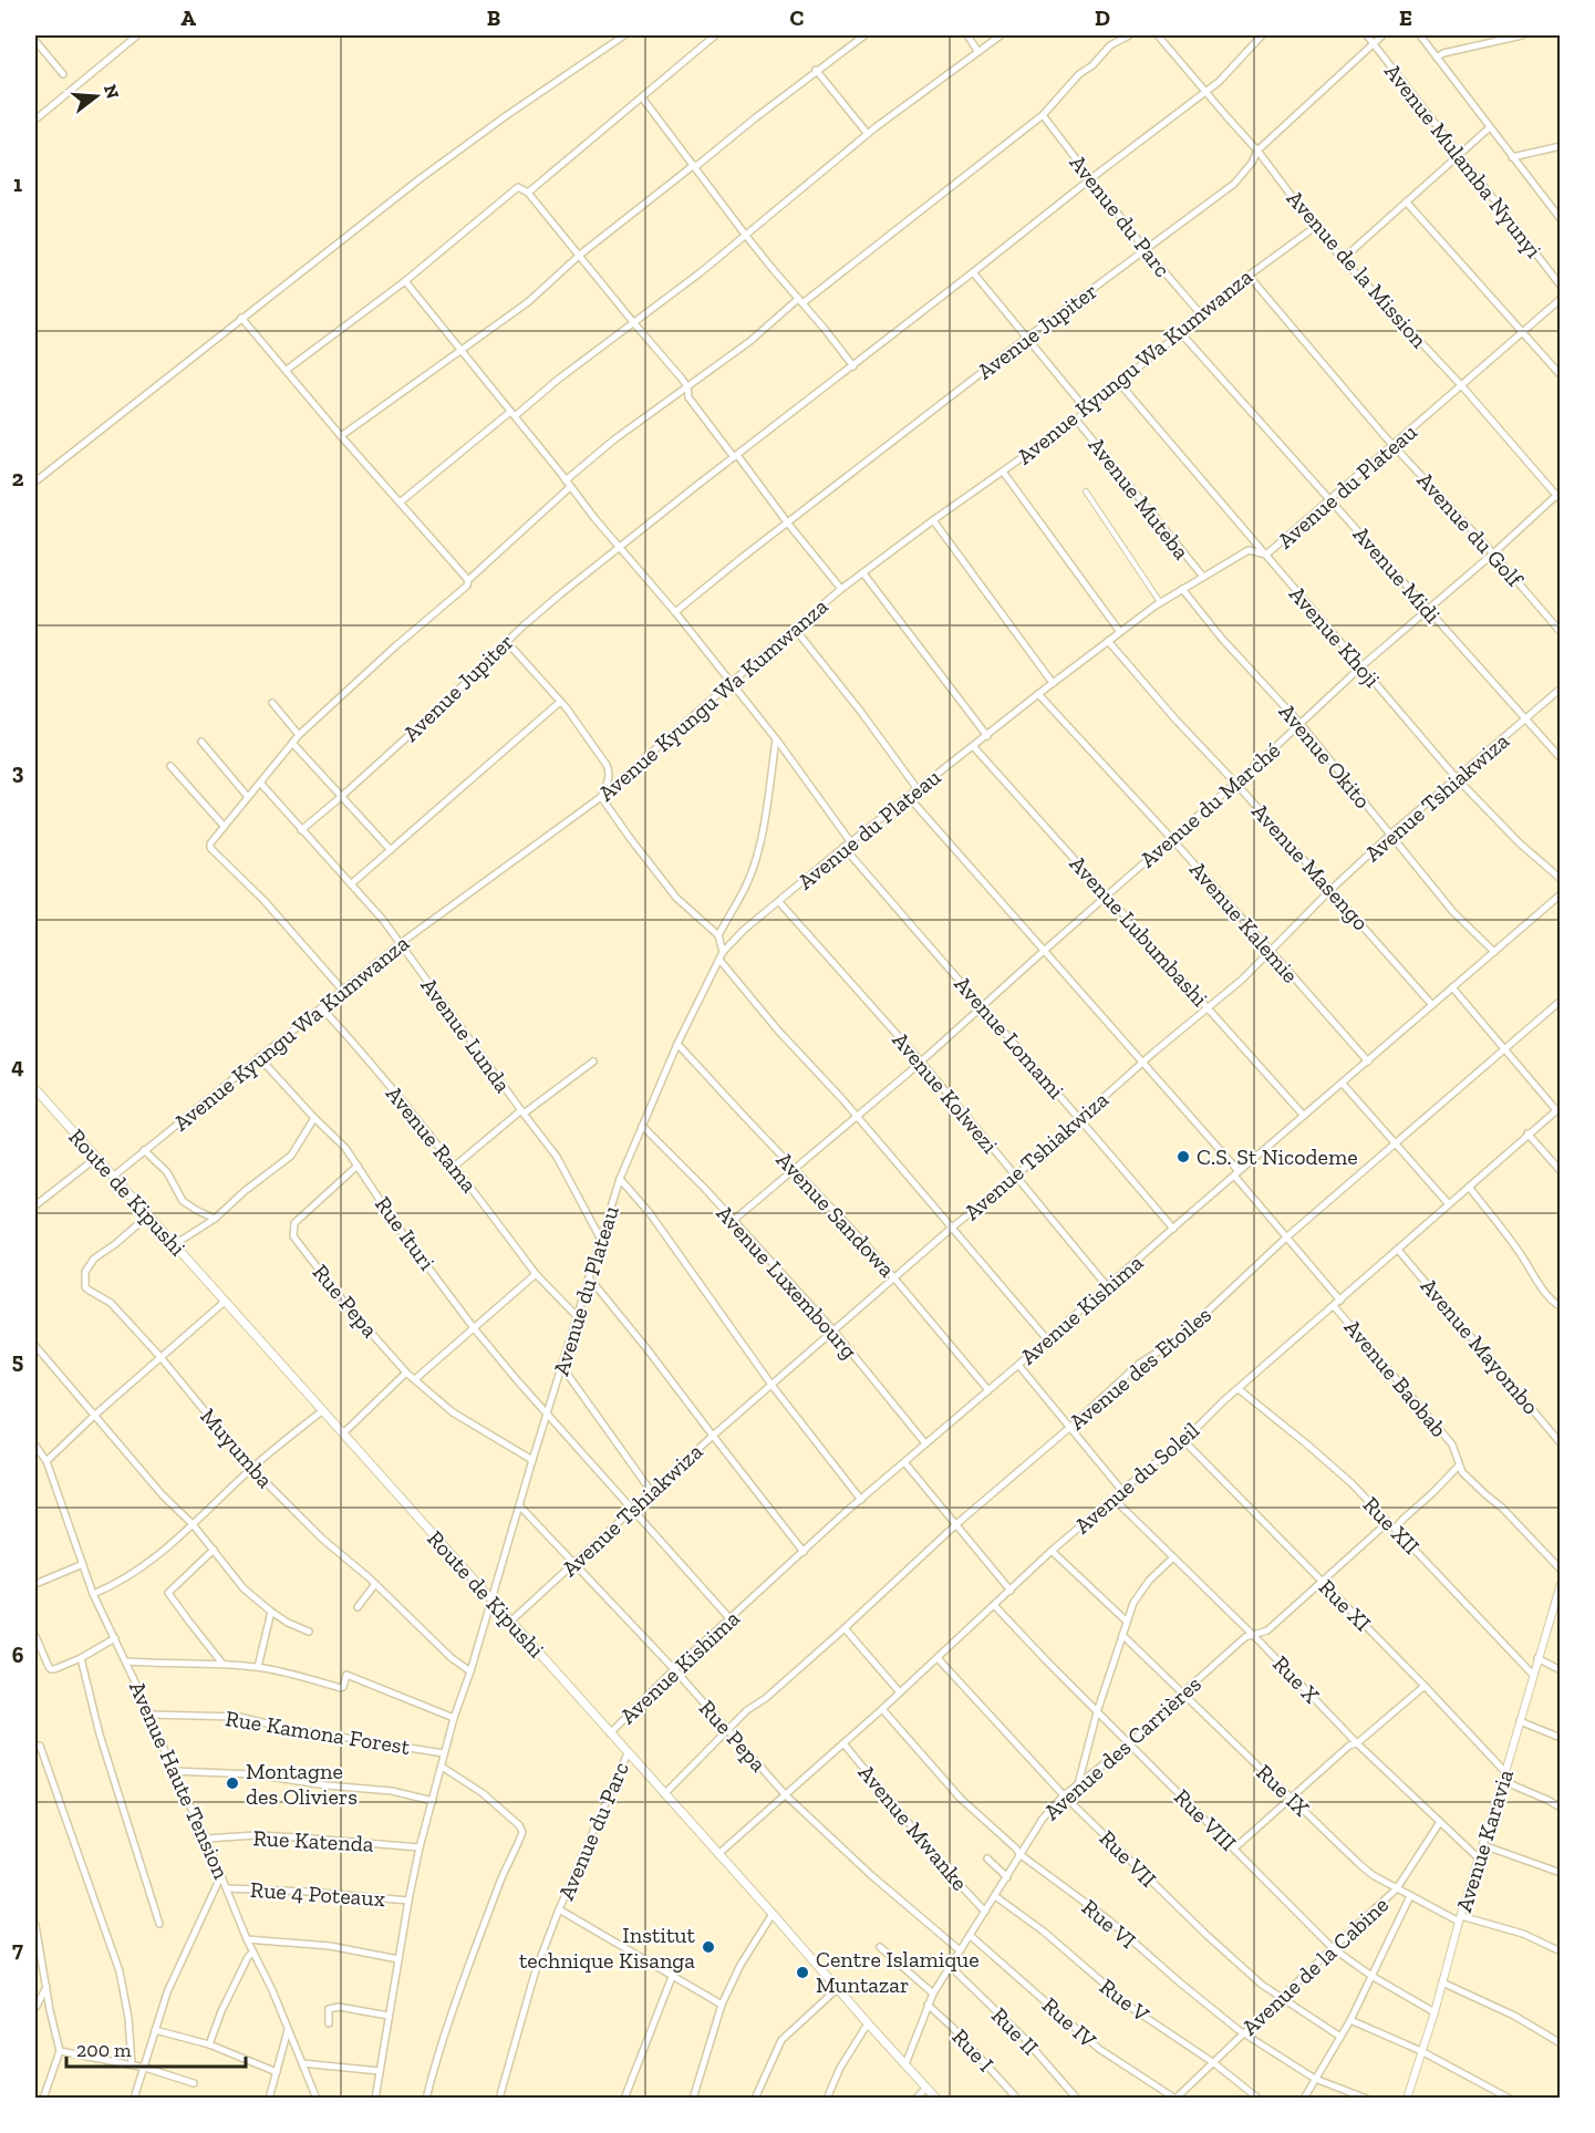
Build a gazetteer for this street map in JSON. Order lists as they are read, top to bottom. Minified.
{"streets":{"main road":["Route de Kipushi"],"street":["Avenue Mulamba Nyunyi","Avenue du Parc","Avenue de la Mission","Avenue Jupiter","Avenue Kyungu Wa Kumwanza","Avenue du Plateau","Avenue Muteba","Avenue du Golf","Avenue Midi","Avenue Khoji","Avenue Okito","Avenue Tshiakwiza","Avenue du Marché","Avenue Masengo","Avenue Kalemie","Avenue Lubumbashi","Avenue Lunda","Avenue Lomami","Avenue Kolwezi","Avenue Rama","Avenue Sandowa","Rue Ituri","Avenue Luxembourg","Rue Pepa","Avenue Kishima","Avenue Mayombo","Avenue des Etoiles","Avenue Baobab","Muyumba","Avenue du Soleil","Rue XII","Rue XI","Rue X","Rue Kamona Forest","Avenue des Carrières","Avenue Haute Tension","Rue IX","Rue VIII","Avenue Mwanke","Rue Katenda","Avenue Karavia","Rue VII","Rue 4 Poteaux","Rue VI","Avenue de la Cabine","Rue V","Rue IV","Rue II","Rue I"]},"crossings":[["Avenue Mulamba Nyunyi","Avenue Jupiter"],["Avenue du Parc","Avenue Jupiter"],["Avenue du Parc","Avenue Kyungu Wa Kumwanza"],["Avenue du Parc","Route de Kipushi"],["Avenue de la Mission","Avenue Jupiter"],["Avenue de la Mission","Avenue Kyungu Wa Kumwanza"],["Avenue de la Mission","Avenue du Plateau"],["Avenue de la Mission","Avenue du Marché"],["Avenue Jupiter","Avenue Lunda"],["Avenue Kyungu Wa Kumwanza","Avenue Muteba"],["Avenue Kyungu Wa Kumwanza","Avenue du Golf"],["Avenue Kyungu Wa Kumwanza","Avenue Midi"],["Avenue Kyungu Wa Kumwanza","Avenue Khoji"],["Avenue Kyungu Wa Kumwanza","Avenue Lunda"],["Avenue Kyungu Wa Kumwanza","Avenue Rama"],["Avenue Kyungu Wa Kumwanza","Route de Kipushi"],["Avenue Kyungu Wa Kumwanza","Rue Ituri"],["Avenue du Plateau","Avenue Muteba"],["Avenue du Plateau","Avenue du Golf"],["Avenue du Plateau","Avenue Midi"],["Avenue du Plateau","Avenue Khoji"],["Avenue du Plateau","Avenue Okito"],["Avenue du Plateau","Avenue Masengo"],["Avenue du Plateau","Avenue Kalemie"],["Avenue du Plateau","Avenue Lubumbashi"],["Avenue du Plateau","Avenue Lunda"],["Avenue du Plateau","Avenue Lomami"],["Avenue du Plateau","Avenue Kolwezi"],["Avenue du Plateau","Avenue Rama"],["Avenue du Plateau","Route de Kipushi"],["Avenue du Plateau","Avenue Sandowa"],["Avenue du Plateau","Rue Ituri"],["Avenue du Plateau","Avenue Luxembourg"],["Avenue du Plateau","Rue Pepa"],["Avenue du Plateau","Muyumba"],["Avenue du Plateau","Rue Kamona Forest"],["Avenue du Plateau","Rue Katenda"],["Avenue du Plateau","Rue 4 Poteaux"],["Avenue du Golf","Avenue du Marché"],["Avenue Midi","Avenue Tshiakwiza"],["Avenue Midi","Avenue du Marché"],["Avenue Khoji","Avenue Tshiakwiza"],["Avenue Khoji","Avenue du Marché"],["Avenue Okito","Avenue Tshiakwiza"],["Avenue Okito","Avenue du Marché"],["Avenue Okito","Avenue Kishima"],["Avenue Tshiakwiza","Avenue Masengo"],["Avenue Tshiakwiza","Avenue Kalemie"],["Avenue Tshiakwiza","Avenue Lubumbashi"],["Avenue Tshiakwiza","Avenue Lomami"],["Avenue Tshiakwiza","Avenue Kolwezi"],["Avenue Tshiakwiza","Route de Kipushi"],["Avenue Tshiakwiza","Avenue Sandowa"],["Avenue Tshiakwiza","Rue Ituri"],["Avenue Tshiakwiza","Avenue Luxembourg"],["Avenue Tshiakwiza","Rue Pepa"],["Avenue du Marché","Avenue Masengo"],["Avenue du Marché","Avenue Kalemie"],["Avenue du Marché","Avenue Lubumbashi"],["Avenue du Marché","Avenue Lomami"],["Avenue du Marché","Avenue Kolwezi"],["Avenue du Marché","Avenue Sandowa"],["Avenue du Marché","Avenue Luxembourg"],["Avenue Masengo","Avenue Kishima"],["Avenue Kalemie","Avenue Kishima"],["Avenue Lubumbashi","Avenue Kishima"],["Avenue Lomami","Avenue Kishima"],["Avenue Kolwezi","Avenue Kishima"],["Route de Kipushi","Avenue Kishima"],["Route de Kipushi","Avenue des Etoiles"],["Route de Kipushi","Muyumba"],["Route de Kipushi","Avenue du Soleil"],["Route de Kipushi","Avenue des Carrières"],["Avenue Sandowa","Avenue Kishima"],["Rue Ituri","Rue Pepa"],["Rue Ituri","Avenue Kishima"],["Avenue Luxembourg","Avenue Kishima"],["Rue Pepa","Avenue Kishima"],["Rue Pepa","Avenue des Etoiles"],["Rue Pepa","Avenue du Soleil"],["Rue Pepa","Avenue des Carrières"],["Avenue Mayombo","Avenue du Soleil"],["Avenue Baobab","Avenue du Soleil"],["Avenue du Soleil","Rue XII"],["Avenue du Soleil","Rue XI"],["Avenue du Soleil","Rue X"],["Avenue du Soleil","Rue VIII"],["Avenue du Soleil","Avenue Mwanke"],["Avenue du Soleil","Rue VII"],["Avenue du Soleil","Rue VI"],["Rue XII","Avenue des Carrières"],["Rue XII","Avenue Karavia"],["Rue XI","Avenue des Carrières"],["Rue XI","Avenue Karavia"],["Rue X","Avenue des Carrières"],["Rue X","Avenue Karavia"],["Rue X","Avenue de la Cabine"],["Rue Kamona Forest","Avenue Haute Tension"],["Avenue des Carrières","Rue IX"],["Avenue des Carrières","Rue VIII"],["Avenue des Carrières","Avenue Mwanke"],["Avenue des Carrières","Rue VII"],["Avenue des Carrières","Rue VI"],["Avenue des Carrières","Rue V"],["Avenue des Carrières","Rue IV"],["Avenue des Carrières","Rue II"],["Avenue des Carrières","Rue I"],["Avenue Haute Tension","Rue Katenda"],["Avenue Haute Tension","Rue 4 Poteaux"],["Rue IX","Avenue Karavia"],["Rue IX","Avenue de la Cabine"],["Rue VIII","Avenue Karavia"],["Rue VIII","Avenue de la Cabine"],["Rue VII","Avenue de la Cabine"],["Rue VI","Avenue de la Cabine"],["Avenue de la Cabine","Rue V"],["Avenue de la Cabine","Rue IV"]],"places":["C.S. St Nicodeme","Montagne des Oliviers","Institut technique Kisanga","Centre Islamique Muntazar"],"scale_bar":"200 m","north":"right","grid":{"columns":["A","B","C","D","E"],"rows":["1","2","3","4","5","6","7"]}}
